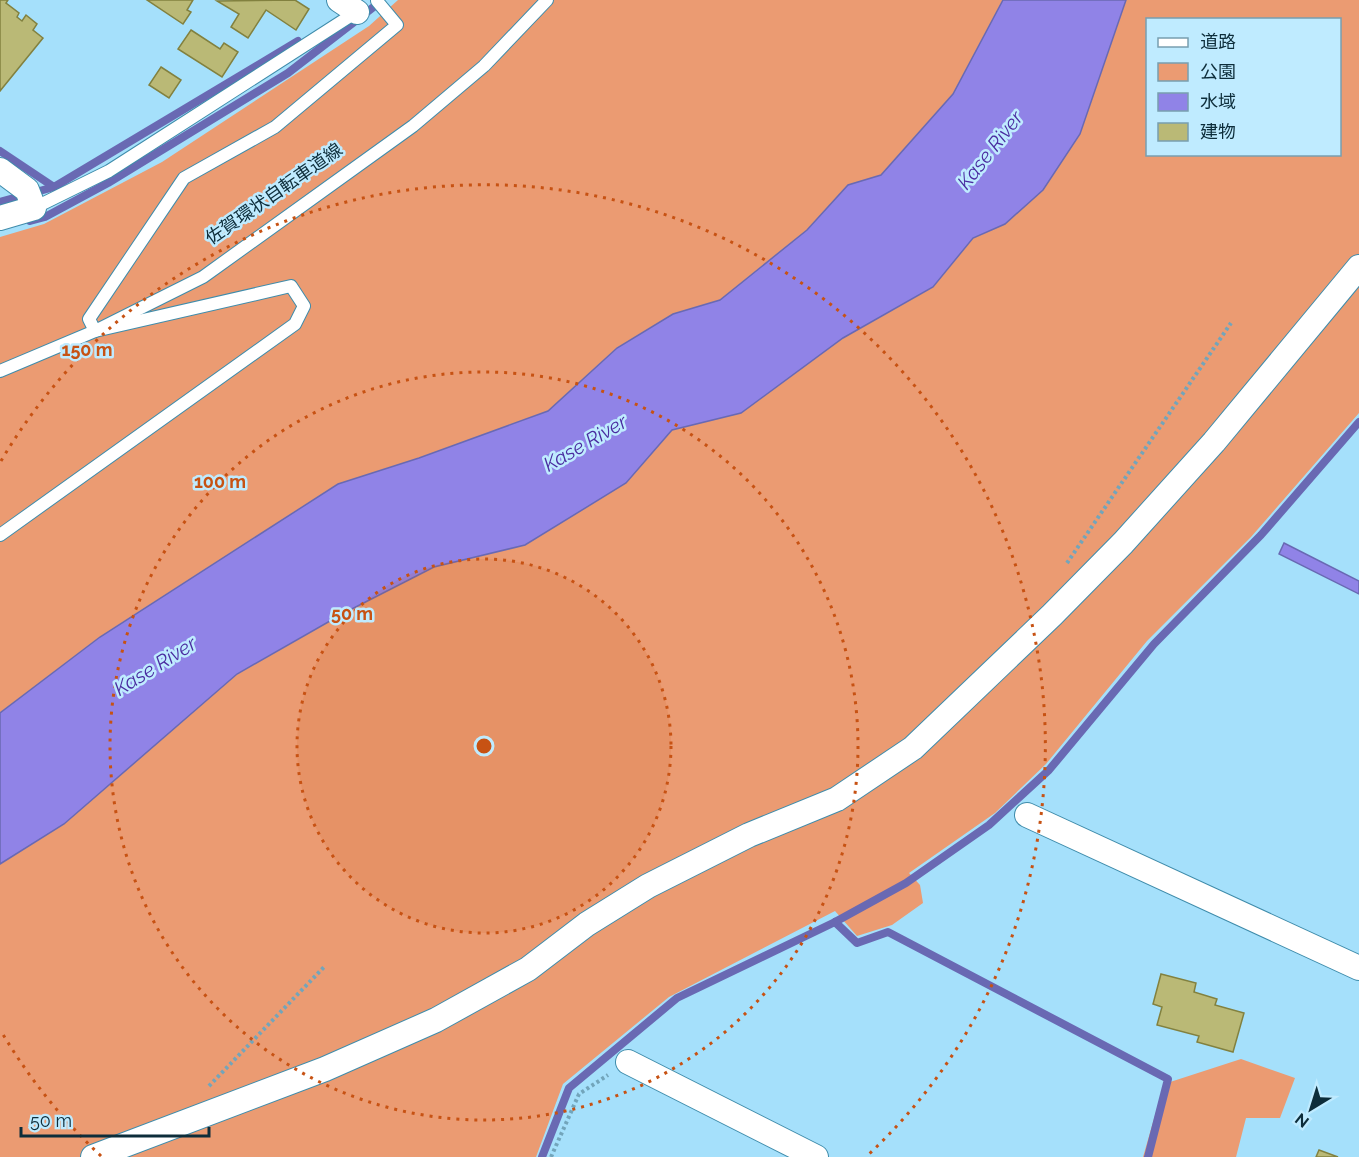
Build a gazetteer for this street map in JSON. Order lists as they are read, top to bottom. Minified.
{"water":["Kase River"],"legend":["道路","公園","水域","建物"],"scale_bar":"50 m","north":"bottom left","rings":["150 m","100 m","50 m"]}
